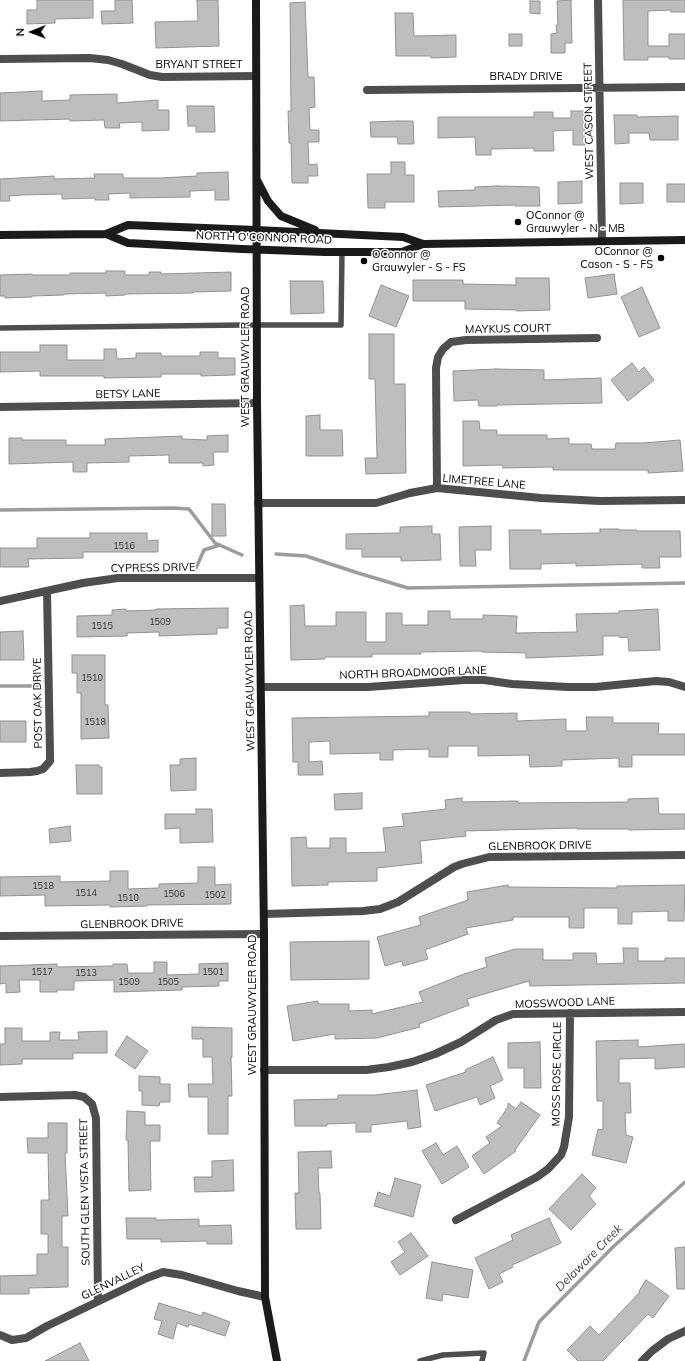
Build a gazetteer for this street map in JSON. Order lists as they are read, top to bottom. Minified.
{"streets":{"main road":["NORTH O'CONNOR ROAD","WEST GRAUWYLER ROAD"],"street":["BRYANT STREET","BRADY DRIVE","WEST CASON STREET","MAYKUS COURT","BETSY LANE","LIMETREE LANE","CYPRESS DRIVE","NORTH BROADMOOR LANE","POST OAK DRIVE","GLENBROOK DRIVE","MOSSWOOD LANE","MOSS ROSE CIRCLE","SOUTH GLEN VISTA STREET","GLENVALLEY"]},"crossings":[["BRYANT STREET","WEST GRAUWYLER ROAD"],["BRADY DRIVE","WEST CASON STREET"],["WEST CASON STREET","NORTH O'CONNOR ROAD"],["NORTH O'CONNOR ROAD","WEST GRAUWYLER ROAD"],["MAYKUS COURT","LIMETREE LANE"],["WEST GRAUWYLER ROAD","BETSY LANE"],["WEST GRAUWYLER ROAD","LIMETREE LANE"],["WEST GRAUWYLER ROAD","CYPRESS DRIVE"],["WEST GRAUWYLER ROAD","NORTH BROADMOOR LANE"],["WEST GRAUWYLER ROAD","GLENBROOK DRIVE"],["WEST GRAUWYLER ROAD","MOSSWOOD LANE"],["WEST GRAUWYLER ROAD","GLENVALLEY"],["CYPRESS DRIVE","POST OAK DRIVE"],["MOSSWOOD LANE","MOSS ROSE CIRCLE"],["SOUTH GLEN VISTA STREET","GLENVALLEY"]],"water":["Delaware Creek"],"places":["OConnor @ Grauwyler - N - MB","OConnor @ Cason - S - FS","OConnor @ Grauwyler - S - FS"],"house_numbers":["1516","1509","1515","1510","1518","1518","1514","1506","1502","1510","1517","1501","1513","1509","1505"],"north":"left"}
